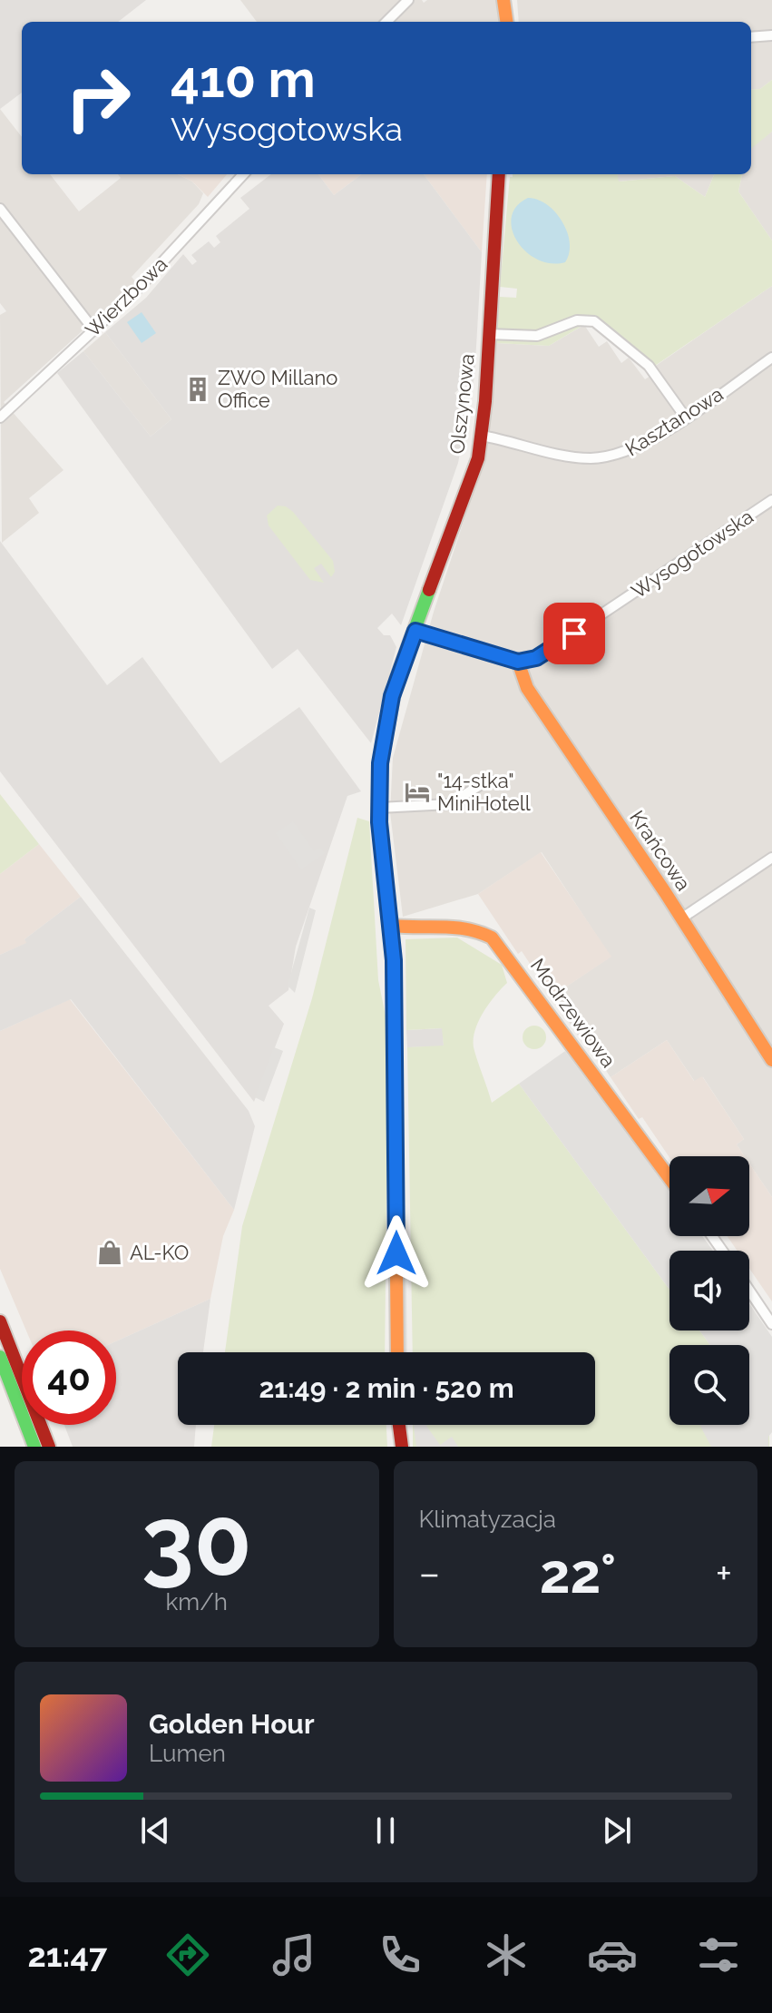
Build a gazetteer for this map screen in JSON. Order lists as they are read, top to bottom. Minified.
{"streets":{"street":["Wierzbowa","Olszynowa","Kasztanowa","Wysogotowska","Krańcowa","Modrzewiowa"]},"crossings":[["Olszynowa","Kasztanowa"],["Olszynowa","Modrzewiowa"],["Wysogotowska","Krańcowa"]],"places":{"building":["ZWO Millano Office"],"hotel":["\"14-stka\" MiniHotell"],"shop":["AL-KO"]},"north":"right","page":{"turn":["410 m","Wysogotowska"],"limit":"40","trip":"21:49 · 2 min · 520 m","tile":[["30","km/h"],"Klimatyzacja"],"heat":["−","22°","+"],"song":["Golden Hour","Lumen"],"tabs":"21:47"}}
